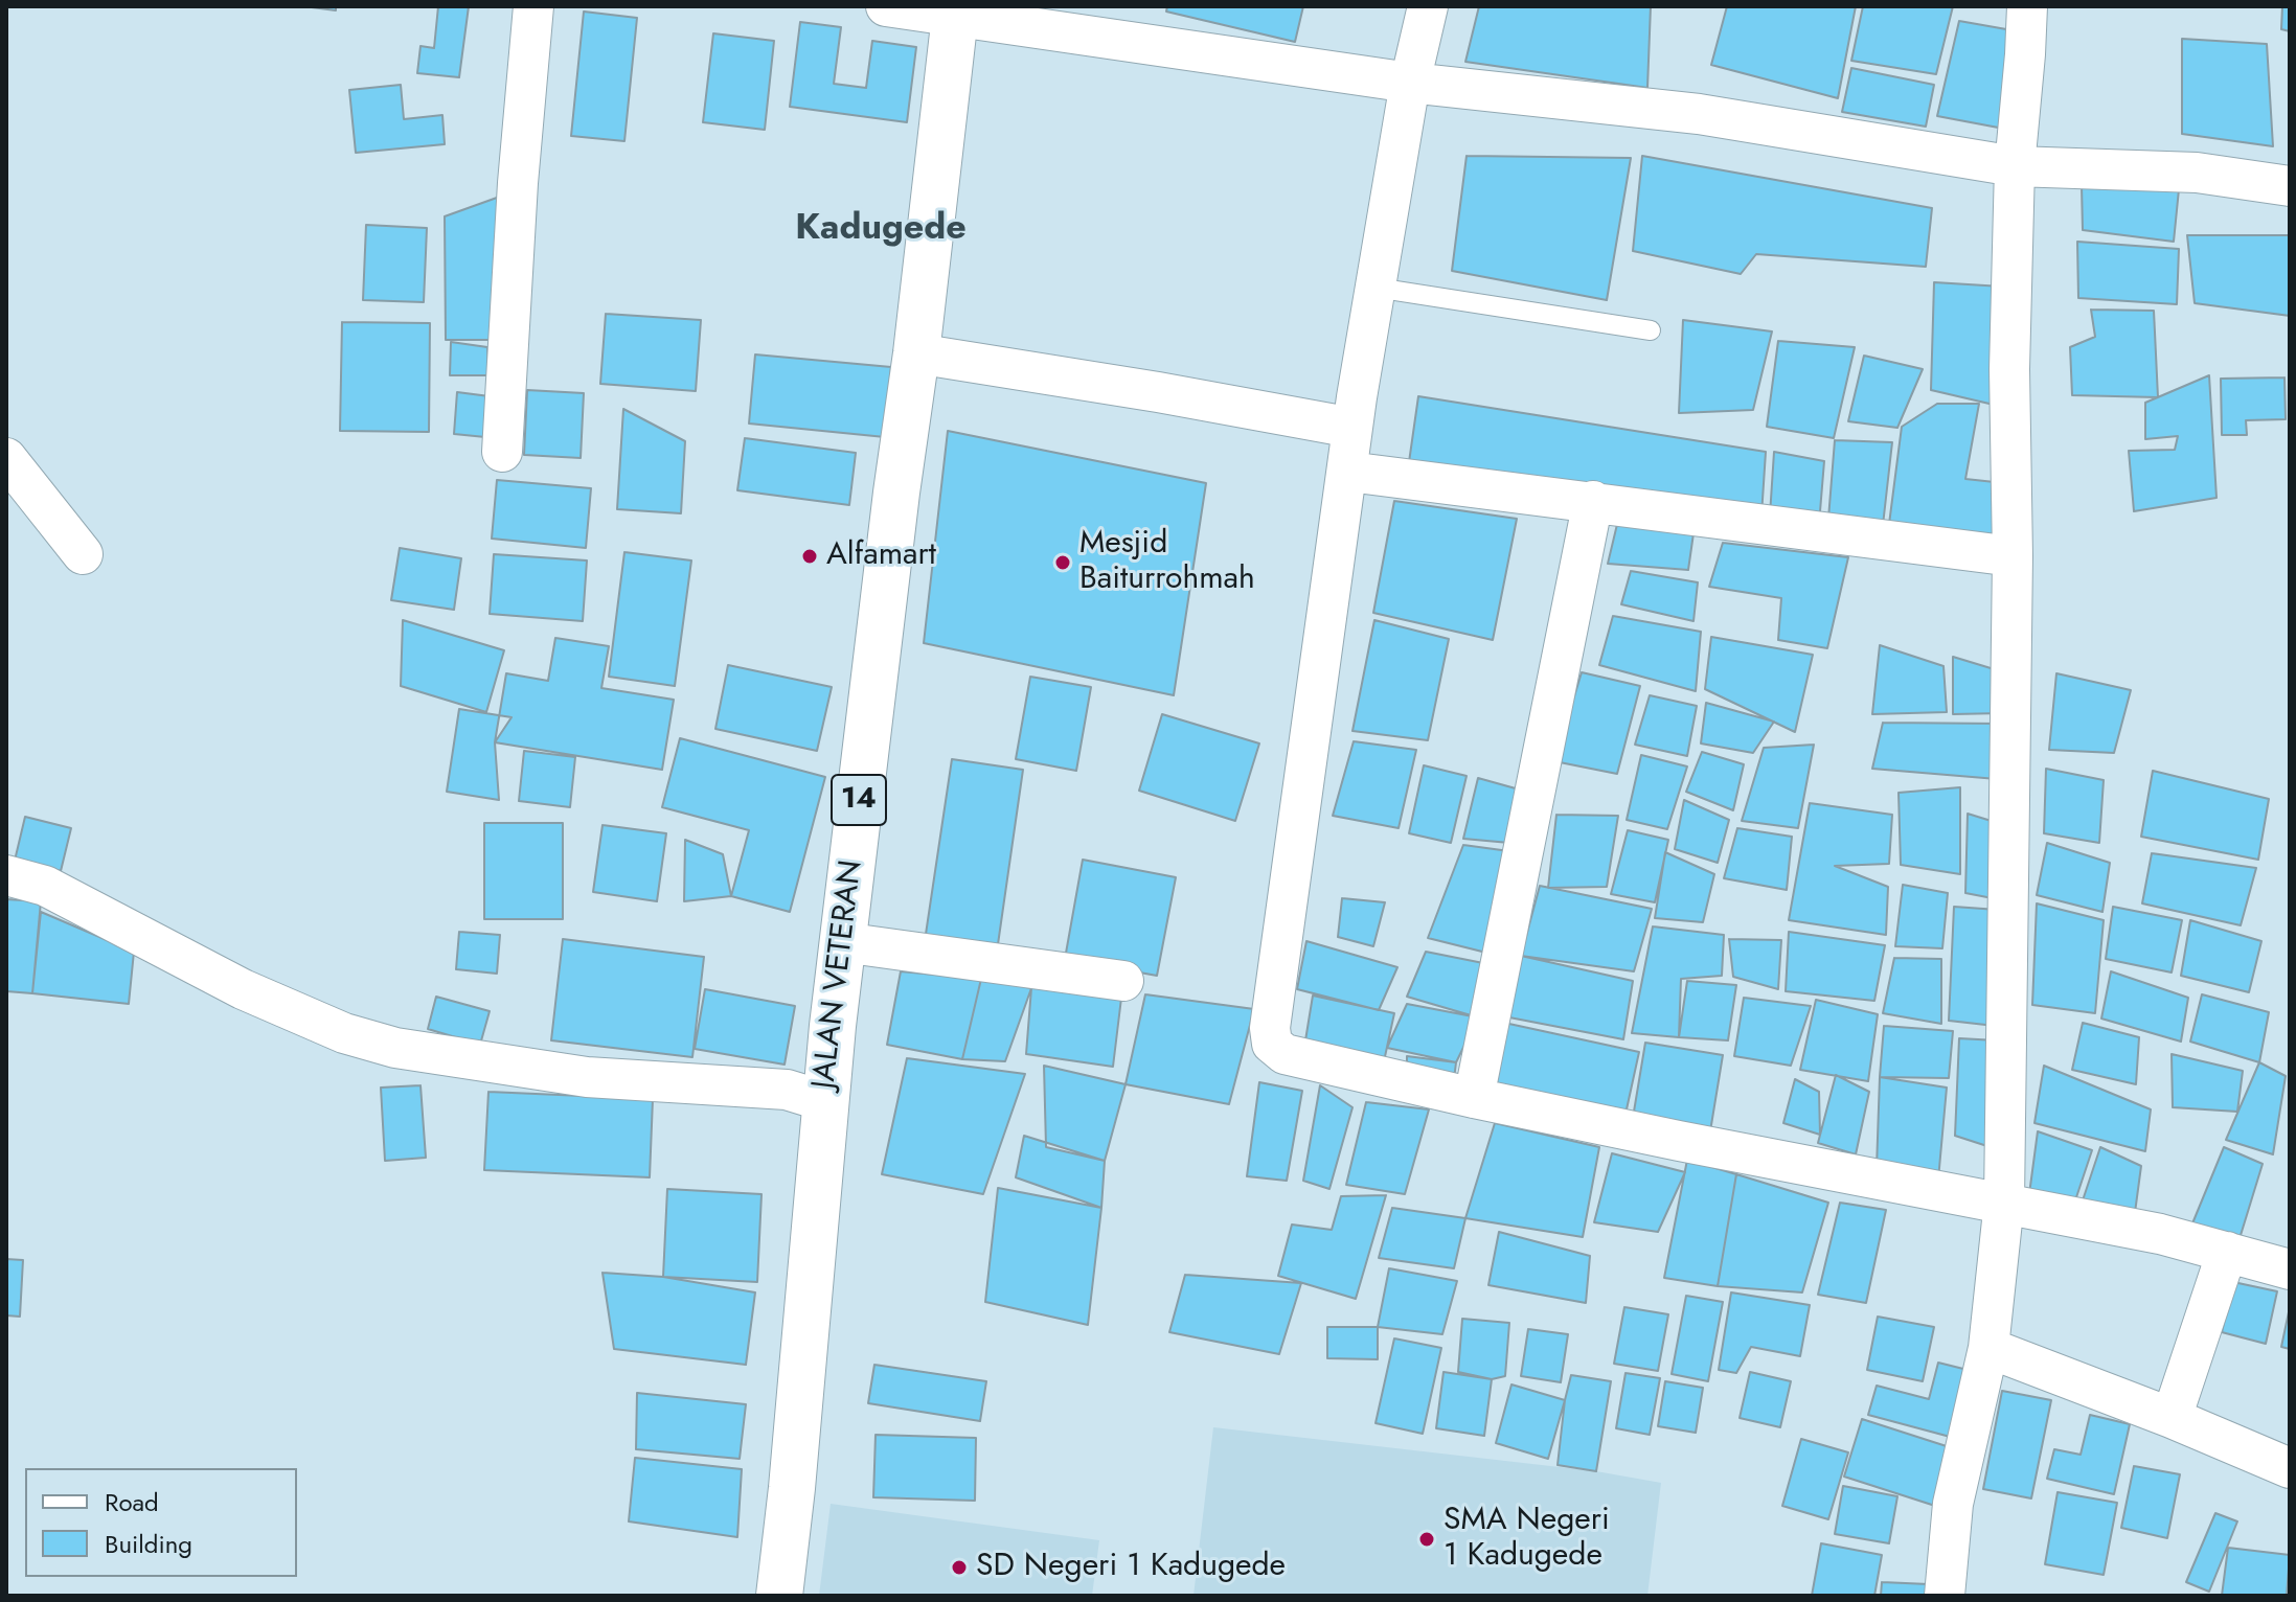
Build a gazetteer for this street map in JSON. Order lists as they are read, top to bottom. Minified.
{"streets":{"highway":["14","JALAN VETERAN"]},"districts":["Kadugede"],"places":["Alfamart","Mesjid Baiturrohmah","SMA Negeri 1 Kadugede","SD Negeri 1 Kadugede"],"legend":["Road","Building"]}
